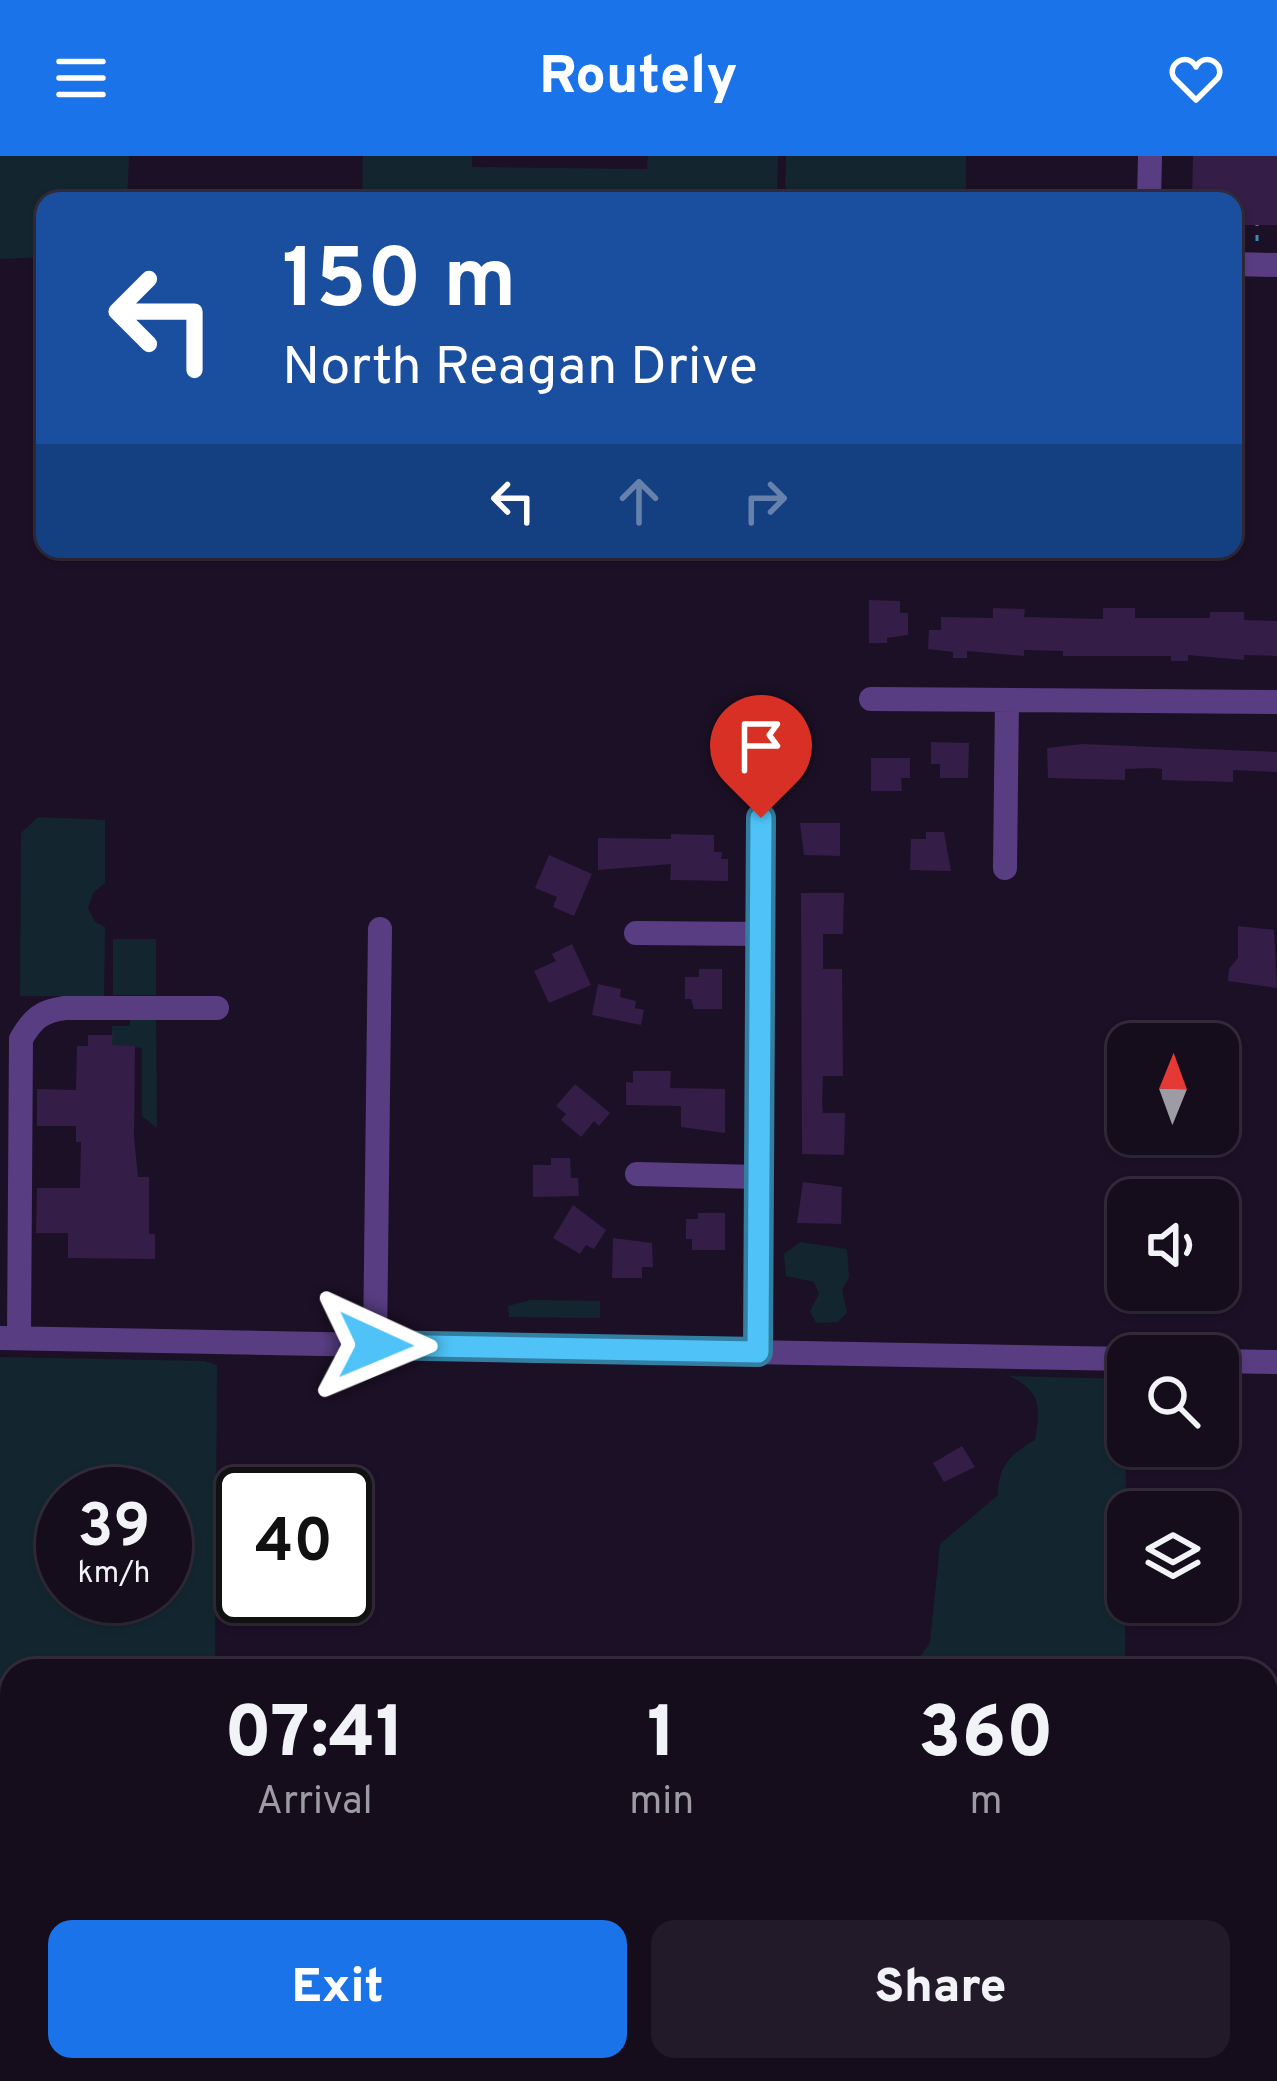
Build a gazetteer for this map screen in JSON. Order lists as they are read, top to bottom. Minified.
{"north":"top","page":{"header":"Routely","turn":["150 m","North Reagan Drive"],"speed":"39 km/h","limit":"40","eta":["07:41","Arrival","1","min","360","m"],"buttons":["Exit","Share"]}}
